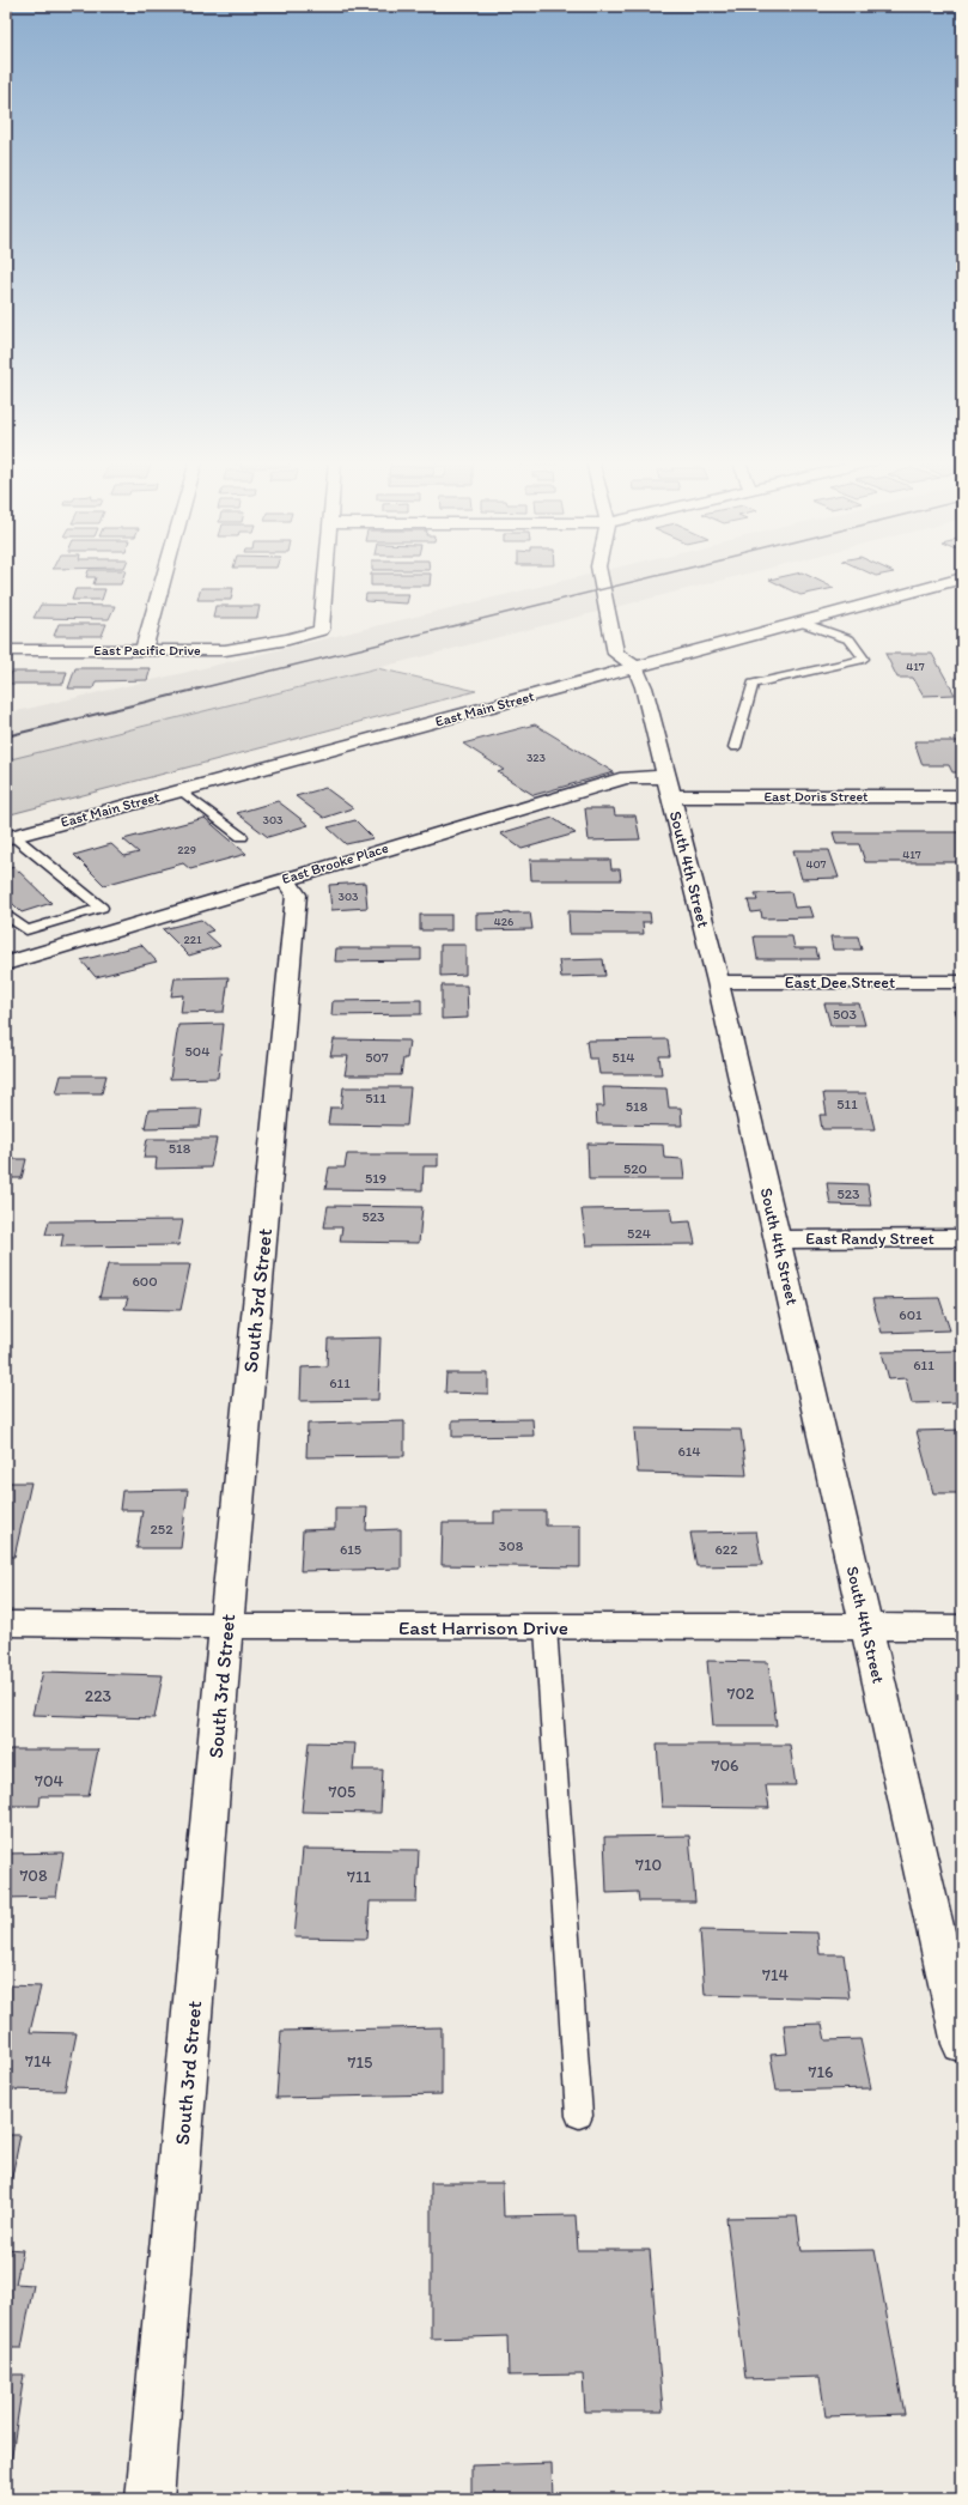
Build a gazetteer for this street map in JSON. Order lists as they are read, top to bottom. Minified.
{"streets":{"street":["East Pacific Drive","East Main Street","East Doris Street","East Brooke Place","South 4th Street","East Dee Street","East Randy Street","South 3rd Street","East Harrison Drive"]},"crossings":[["East Main Street","South 4th Street"],["East Doris Street","East Brooke Place"],["East Doris Street","South 4th Street"],["East Brooke Place","South 4th Street"],["East Brooke Place","South 3rd Street"],["South 4th Street","East Dee Street"],["South 4th Street","East Randy Street"],["South 4th Street","East Harrison Drive"],["South 3rd Street","East Harrison Drive"]],"house_numbers":["417","323","303","229","417","407","303","426","221","503","504","507","514","511","511","518","518","520","519","523","523","524","600","601","611","611","614","252","308","615","622","702","223","706","704","705","710","708","711","714","714","715","716"]}
